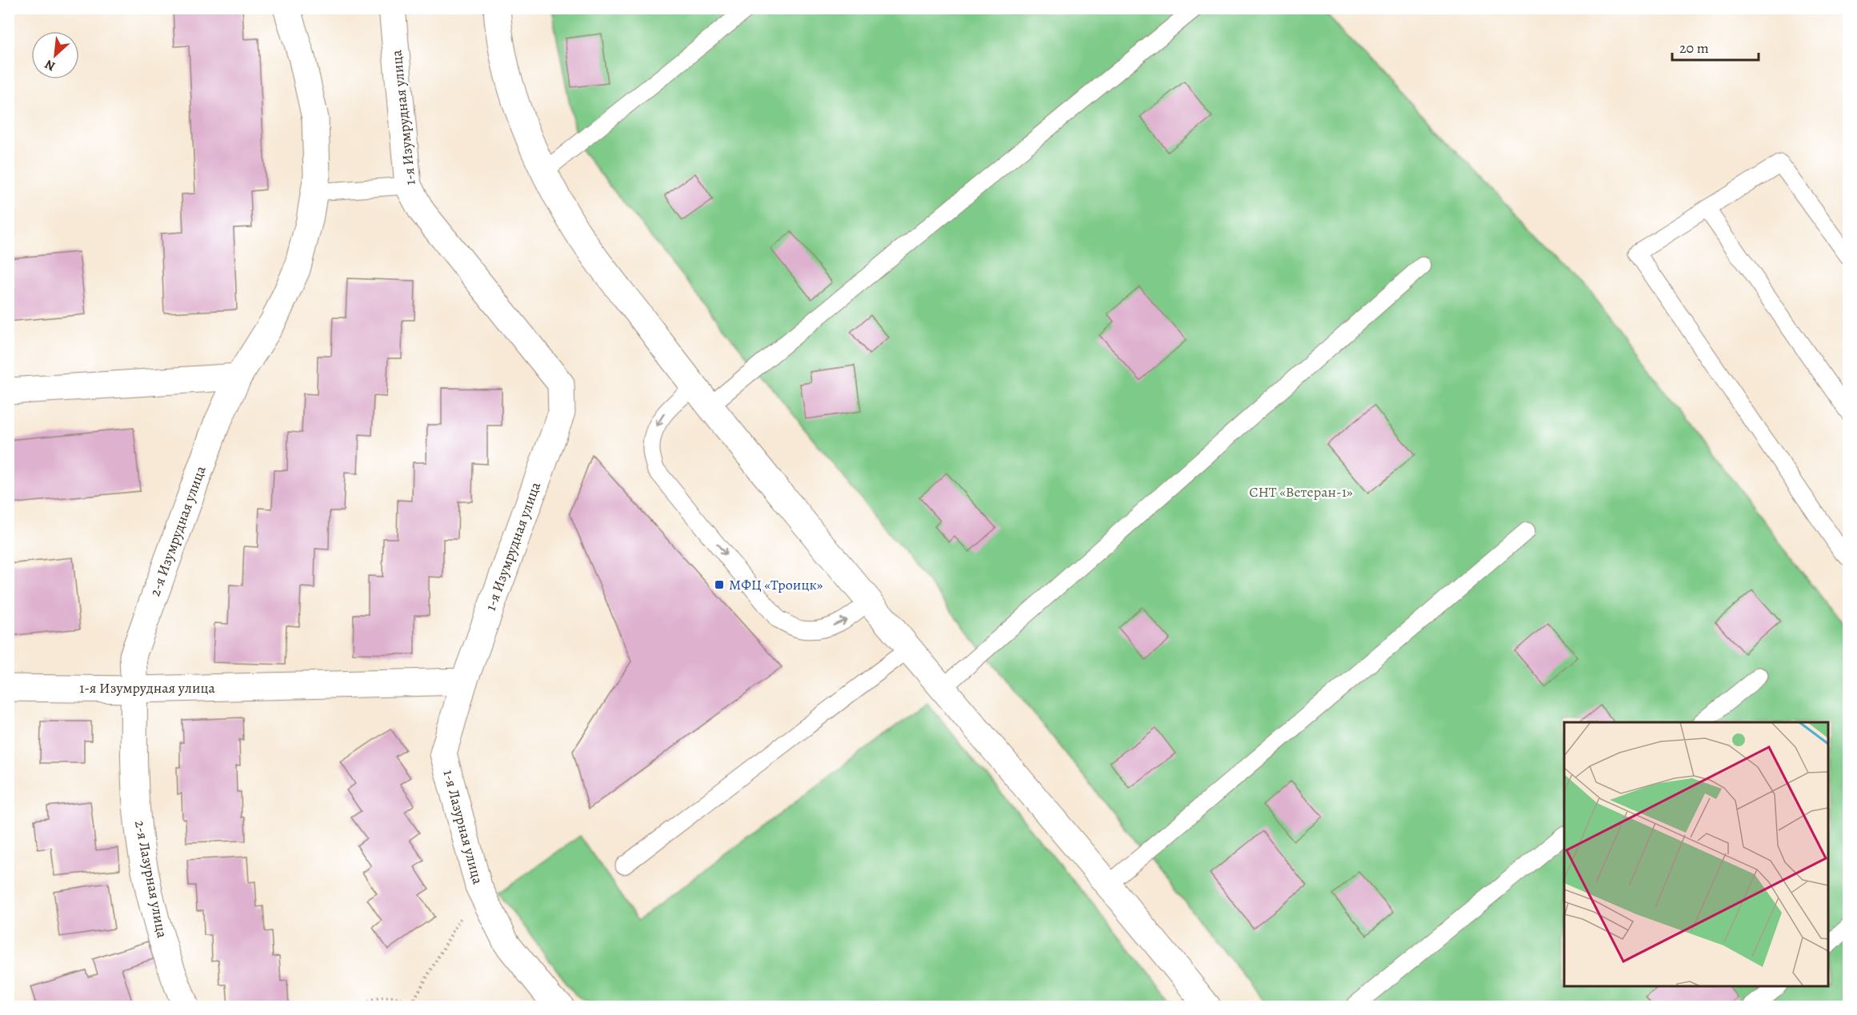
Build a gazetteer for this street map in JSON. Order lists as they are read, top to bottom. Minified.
{"streets":{"street":["1-я Изумрудная улица","2-я Изумрудная улица","1-я Лазурная улица","2-я Лазурная улица"]},"crossings":[["1-я Изумрудная улица","2-я Изумрудная улица"],["1-я Изумрудная улица","1-я Лазурная улица"],["1-я Изумрудная улица","2-я Лазурная улица"],["2-я Изумрудная улица","2-я Лазурная улица"]],"parks":["СНТ «Ветеран-1»"],"places":{"transit":["МФЦ «Троицк»"]},"scale_bar":"20 m","north":"bottom left"}
